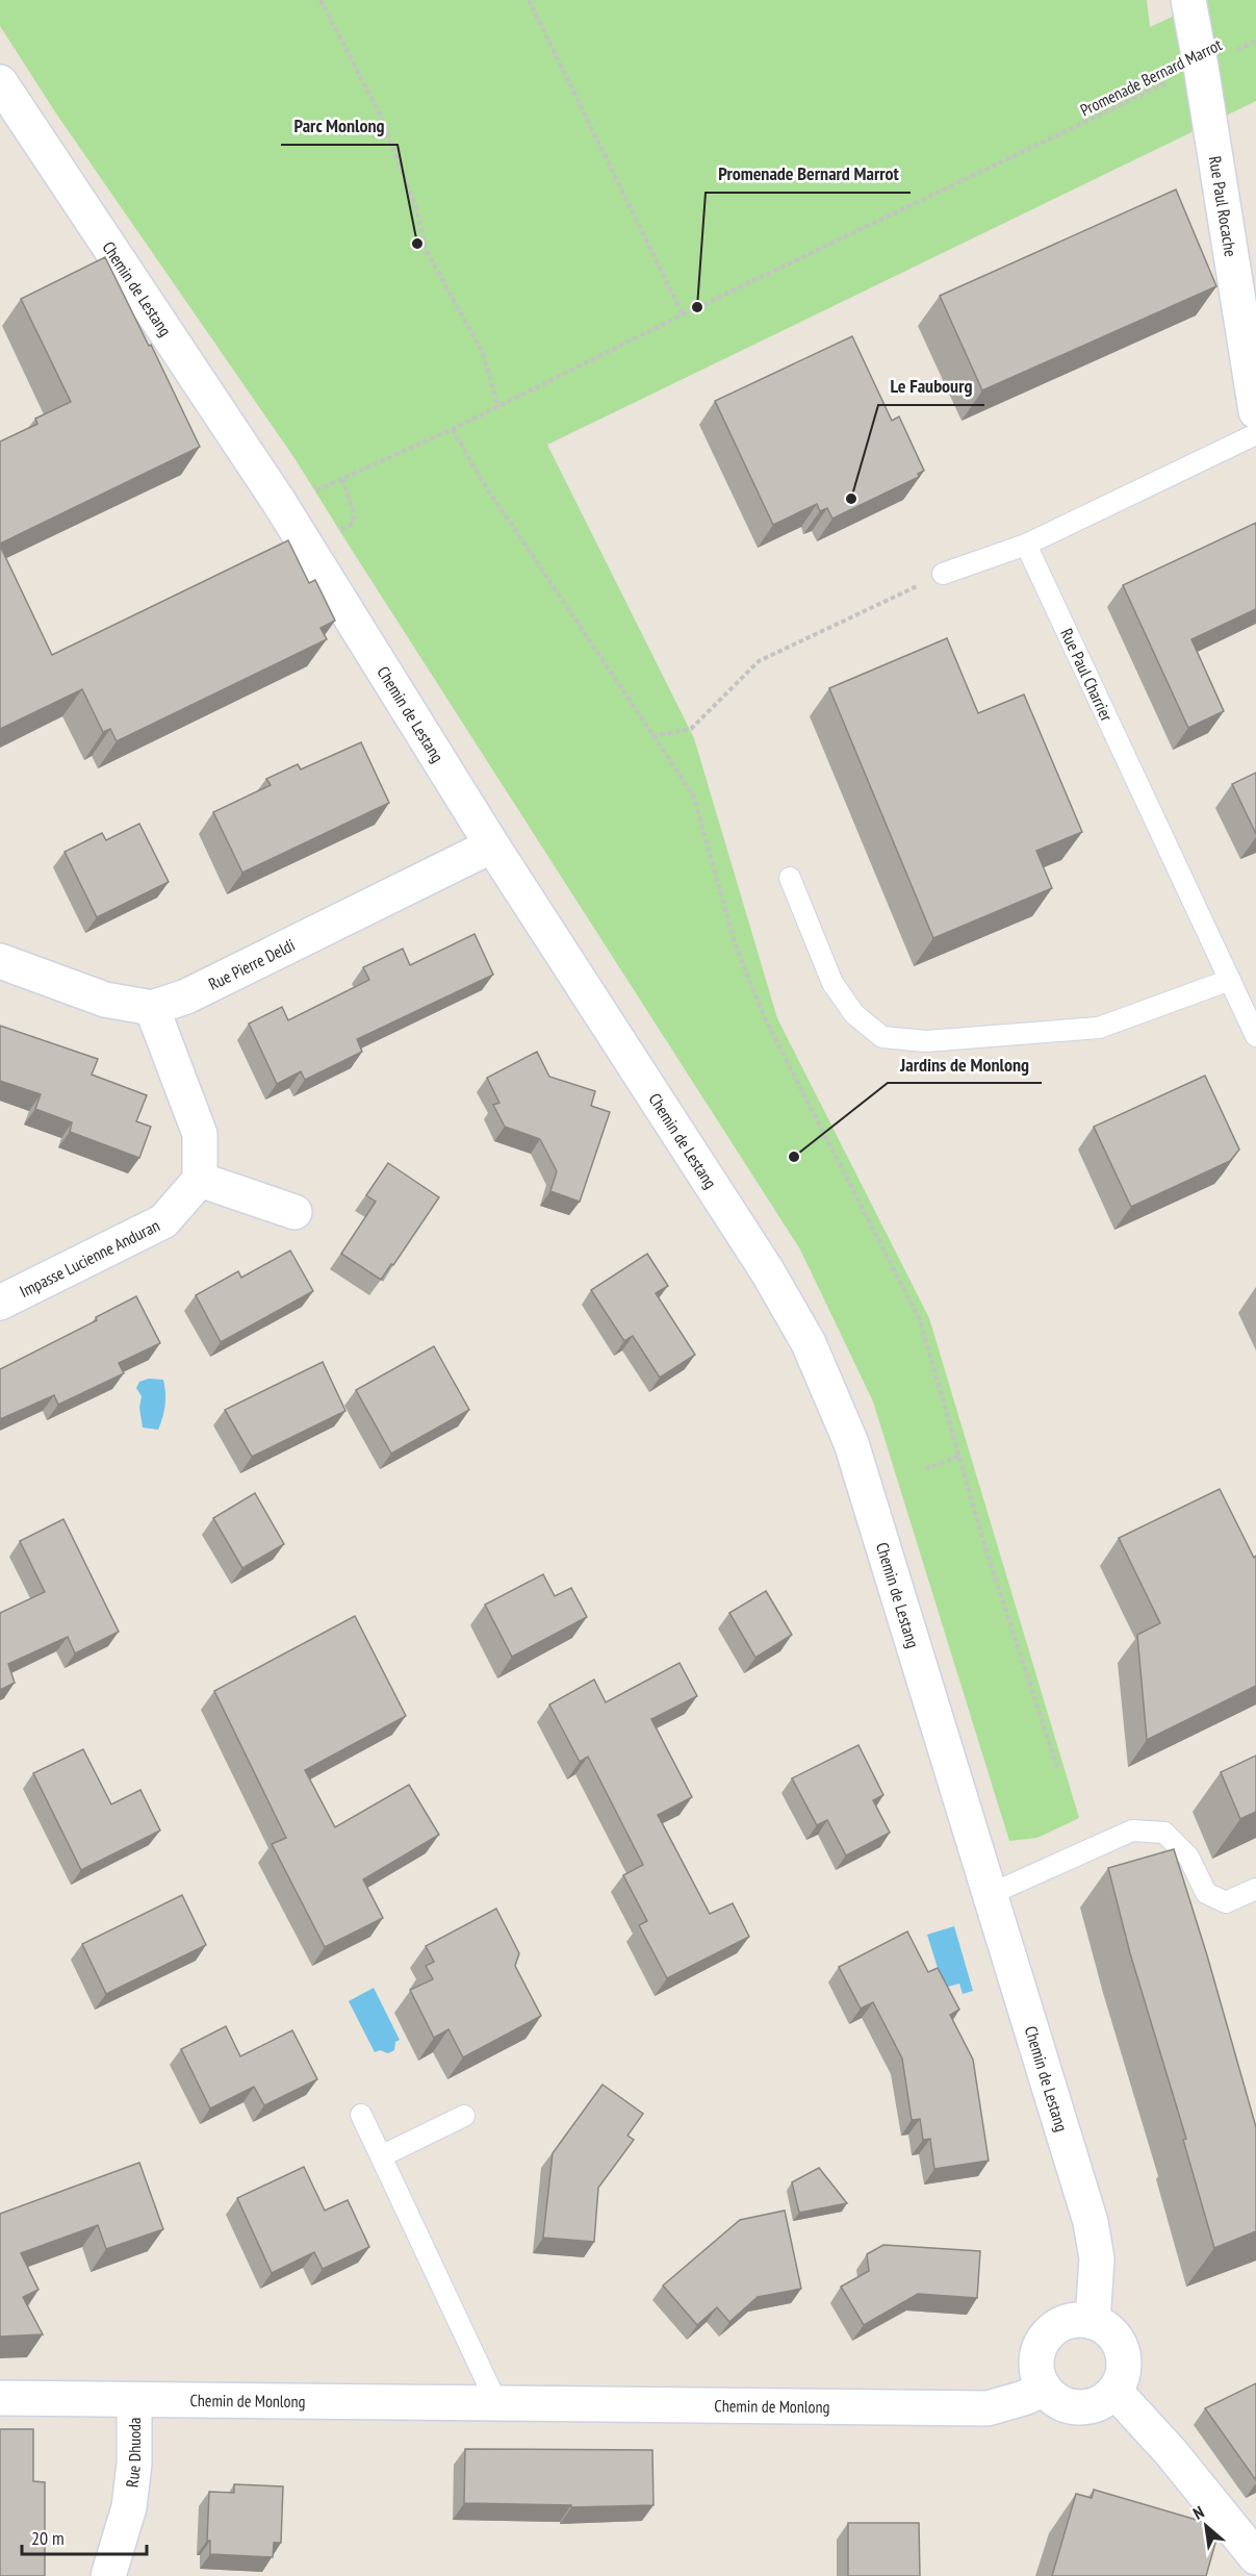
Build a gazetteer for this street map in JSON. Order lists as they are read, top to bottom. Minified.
{"streets":{"street":["Rue Paul Rocache","Chemin de Lestang","Rue Pierre Deldi","Impasse Lucienne Anduran","Chemin de Monlong","Rue Dhuoda"],"lane":["Rue Paul Charrier"],"path":["Promenade Bernard Marrot"]},"crossings":[["Promenade Bernard Marrot","Rue Paul Rocache"],["Promenade Bernard Marrot","Chemin de Lestang"],["Chemin de Lestang","Rue Pierre Deldi"],["Chemin de Lestang","Chemin de Monlong"],["Chemin de Monlong","Rue Dhuoda"]],"places":["Parc Monlong","Promenade Bernard Marrot","Le Faubourg","Jardins de Monlong"],"scale_bar":"20 m","north":"top left"}
